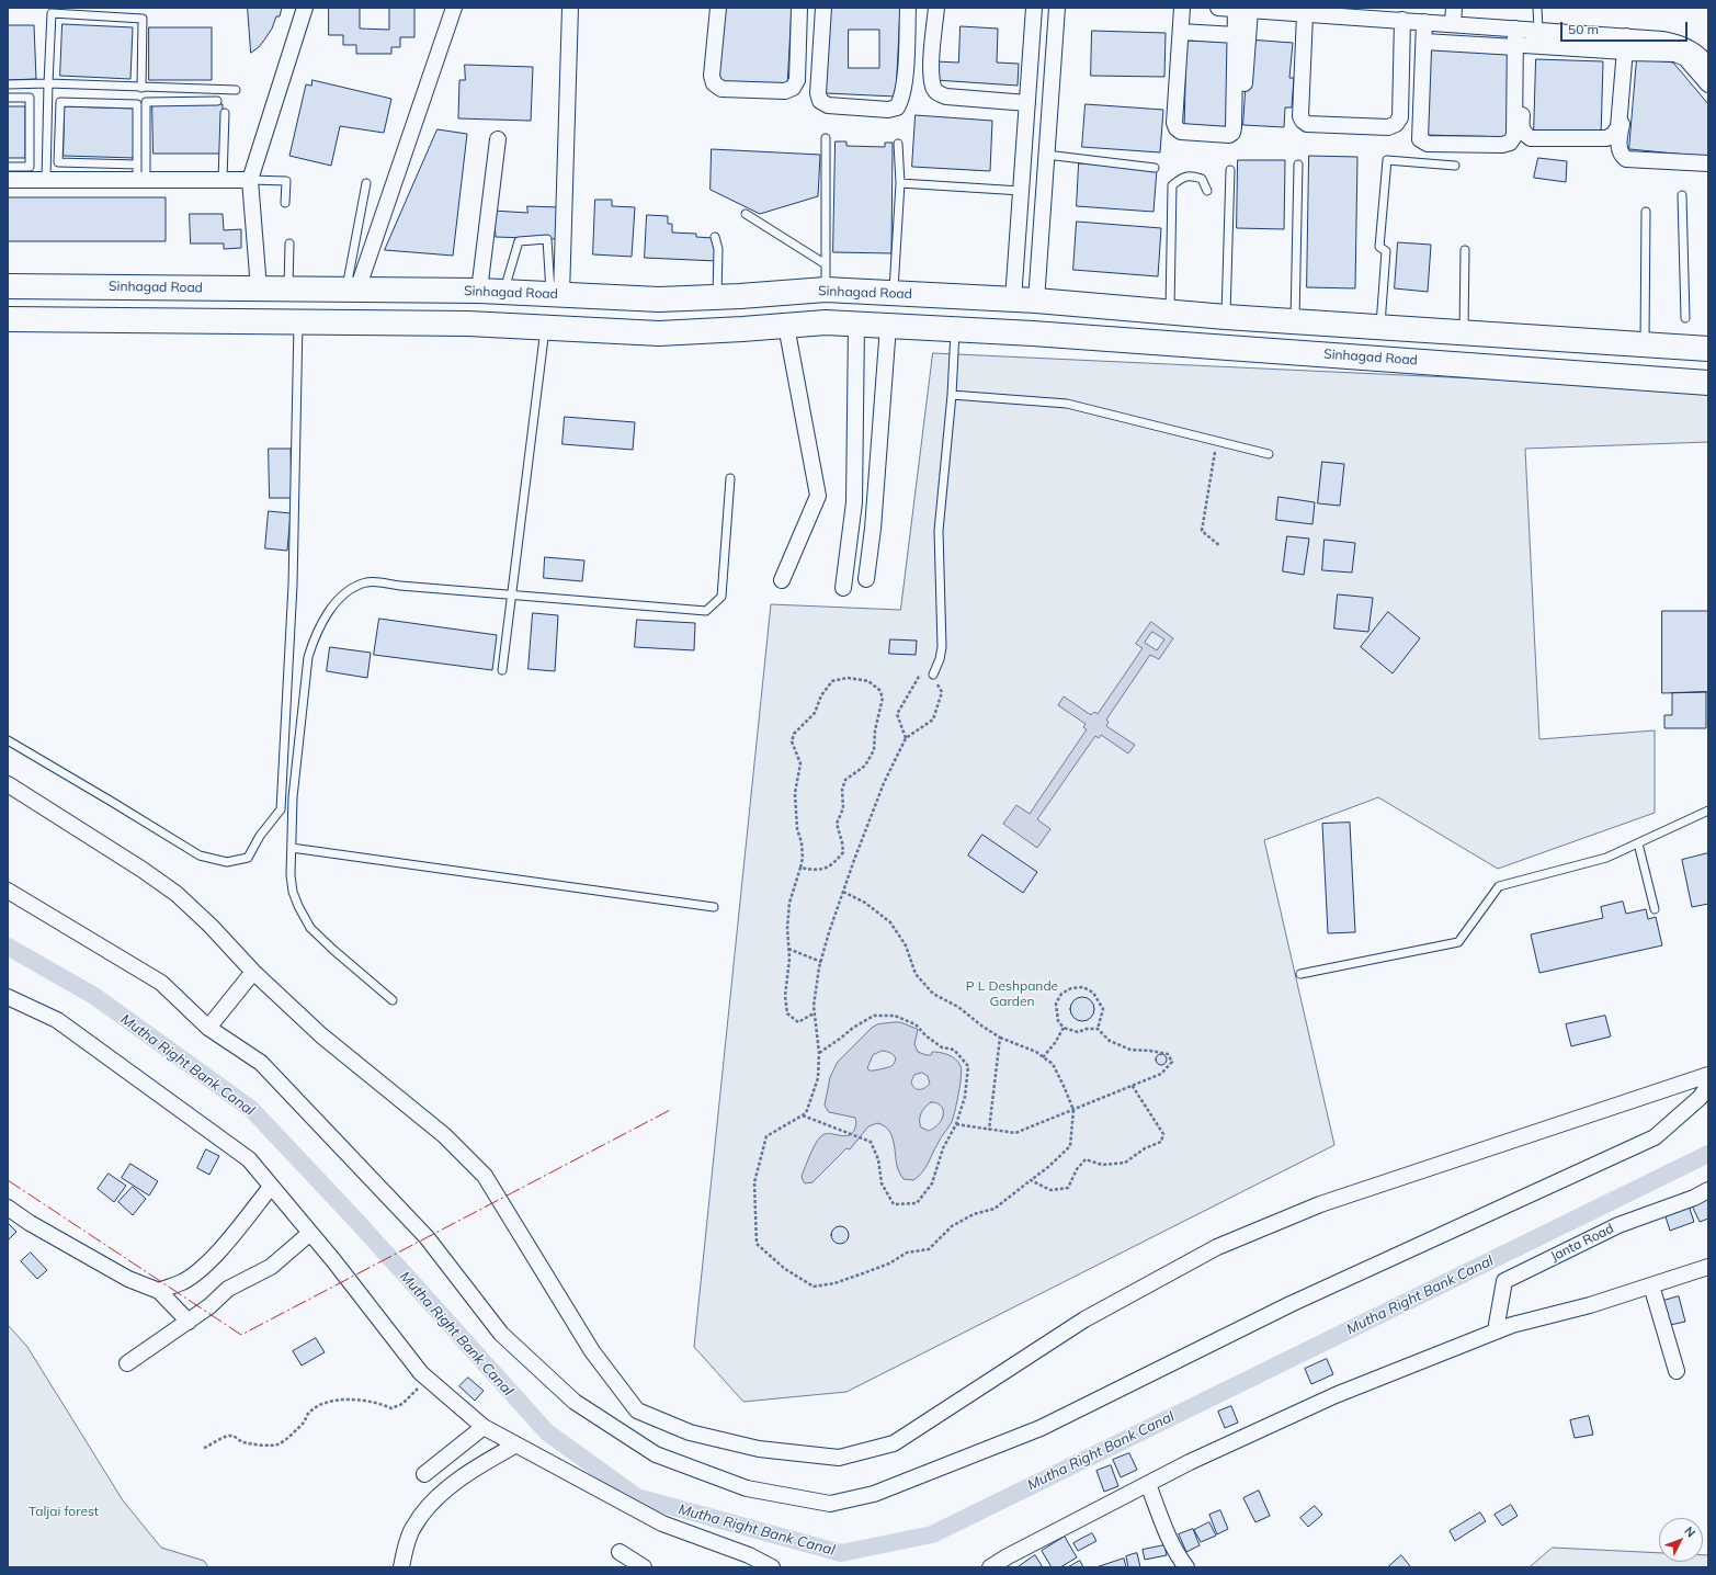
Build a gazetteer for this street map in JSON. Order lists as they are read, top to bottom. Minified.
{"streets":{"main road":["Sinhagad Road"],"street":["Janta Road"]},"water":["Mutha Right Bank Canal"],"parks":["P L Deshpande Garden","Taljai forest"],"scale_bar":"50 m","north":"top right"}
